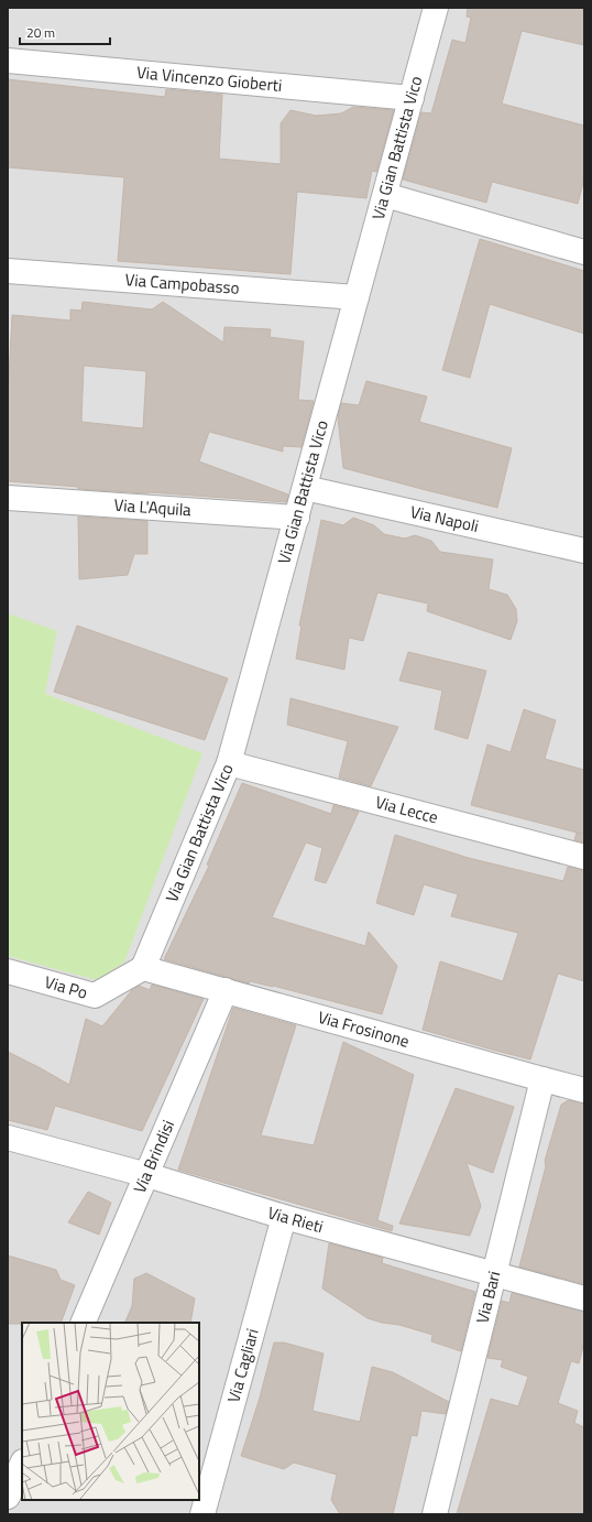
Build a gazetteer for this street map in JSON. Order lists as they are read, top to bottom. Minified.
{"streets":{"street":["Via Vincenzo Gioberti","Via Gian Battista Vico","Via Campobasso","Via L'Aquila","Via Napoli","Via Lecce","Via Po","Via Frosinone","Via Brindisi","Via Rieti","Via Bari","Via Cagliari"]},"crossings":[["Via Vincenzo Gioberti","Via Gian Battista Vico"],["Via Gian Battista Vico","Via Campobasso"],["Via Gian Battista Vico","Via L'Aquila"],["Via Gian Battista Vico","Via Napoli"],["Via Gian Battista Vico","Via Lecce"],["Via Gian Battista Vico","Via Po"],["Via Gian Battista Vico","Via Frosinone"],["Via Po","Via Frosinone"],["Via Frosinone","Via Brindisi"],["Via Frosinone","Via Bari"],["Via Brindisi","Via Rieti"],["Via Rieti","Via Bari"],["Via Rieti","Via Cagliari"]],"scale_bar":"20 m"}
